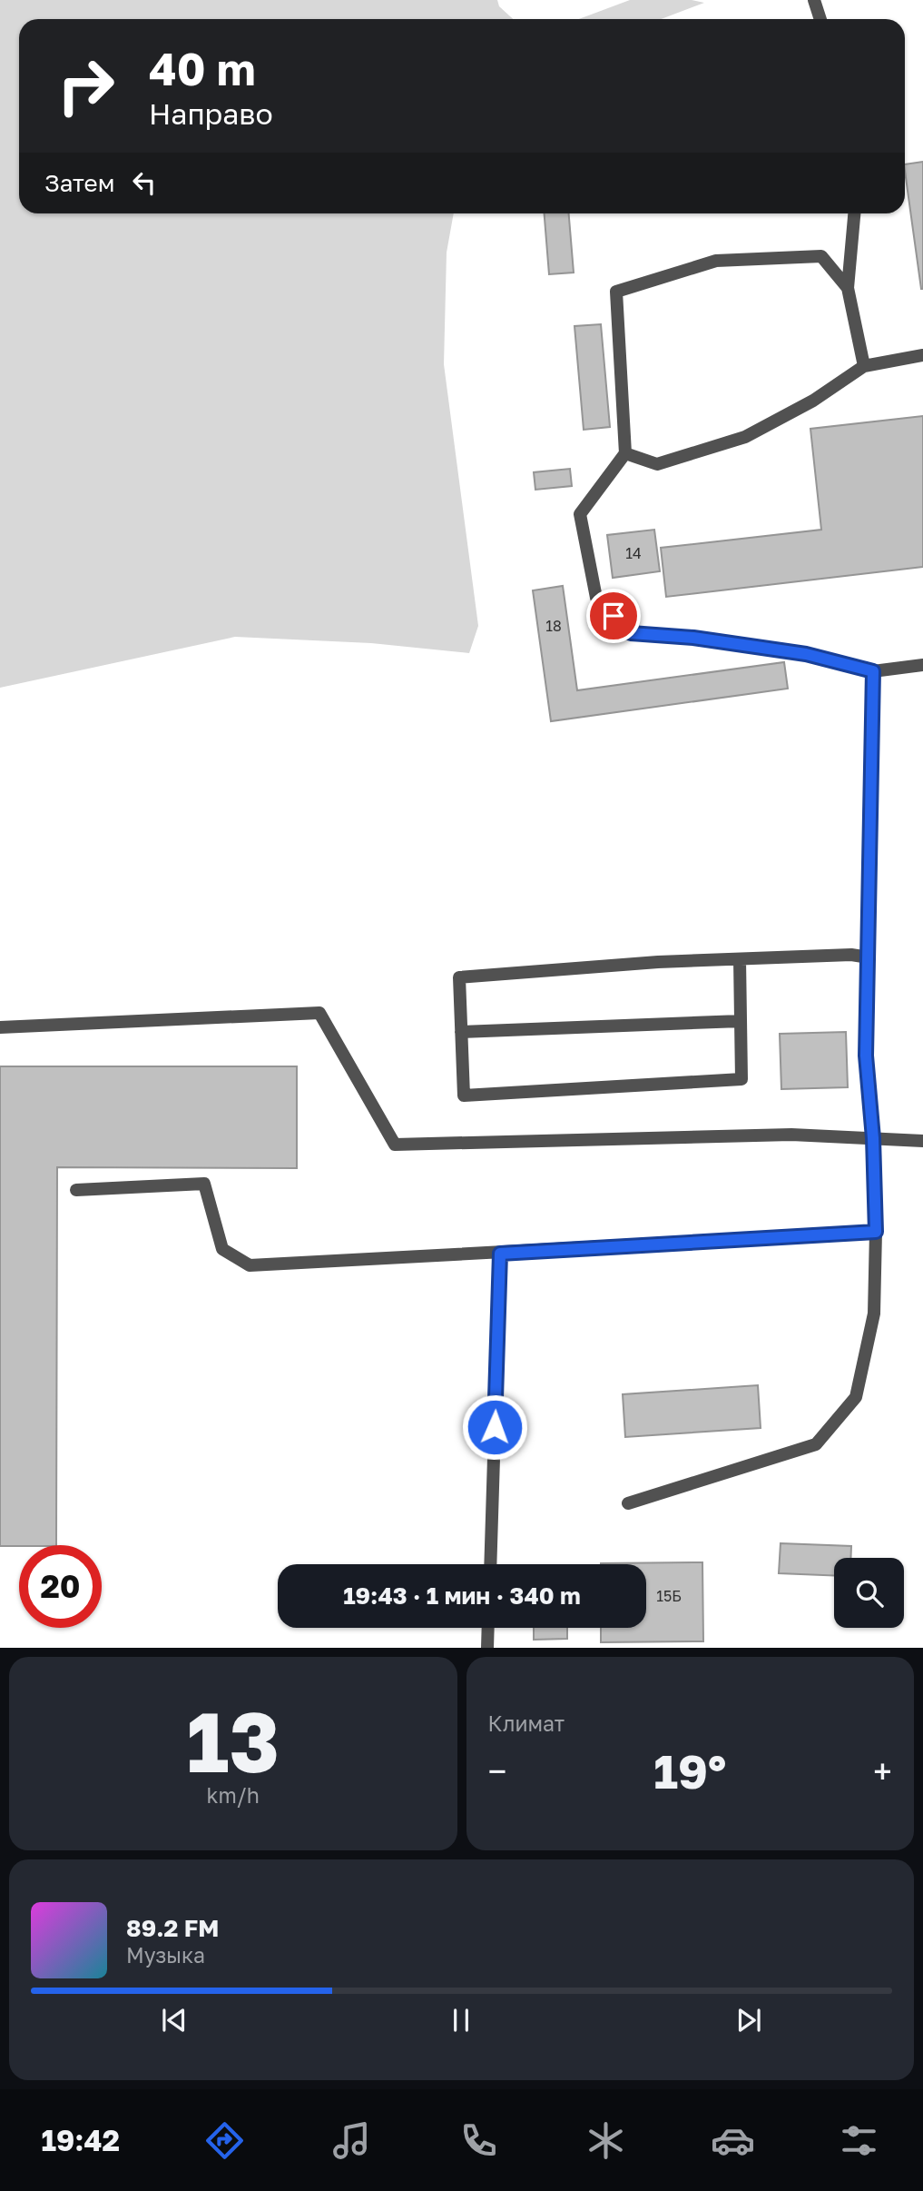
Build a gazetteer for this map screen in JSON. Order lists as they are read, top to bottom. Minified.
{"house_numbers":["14","18","15Б"],"page":{"turn":["40 m","Направо"],"then":"Затем","limit":"20","trip":"19:43 · 1 мин · 340 m","tile":[["13","km/h"],"Климат"],"heat":["−","19°","+"],"song":["89.2 FM","Музыка"],"tabs":"19:42"}}
